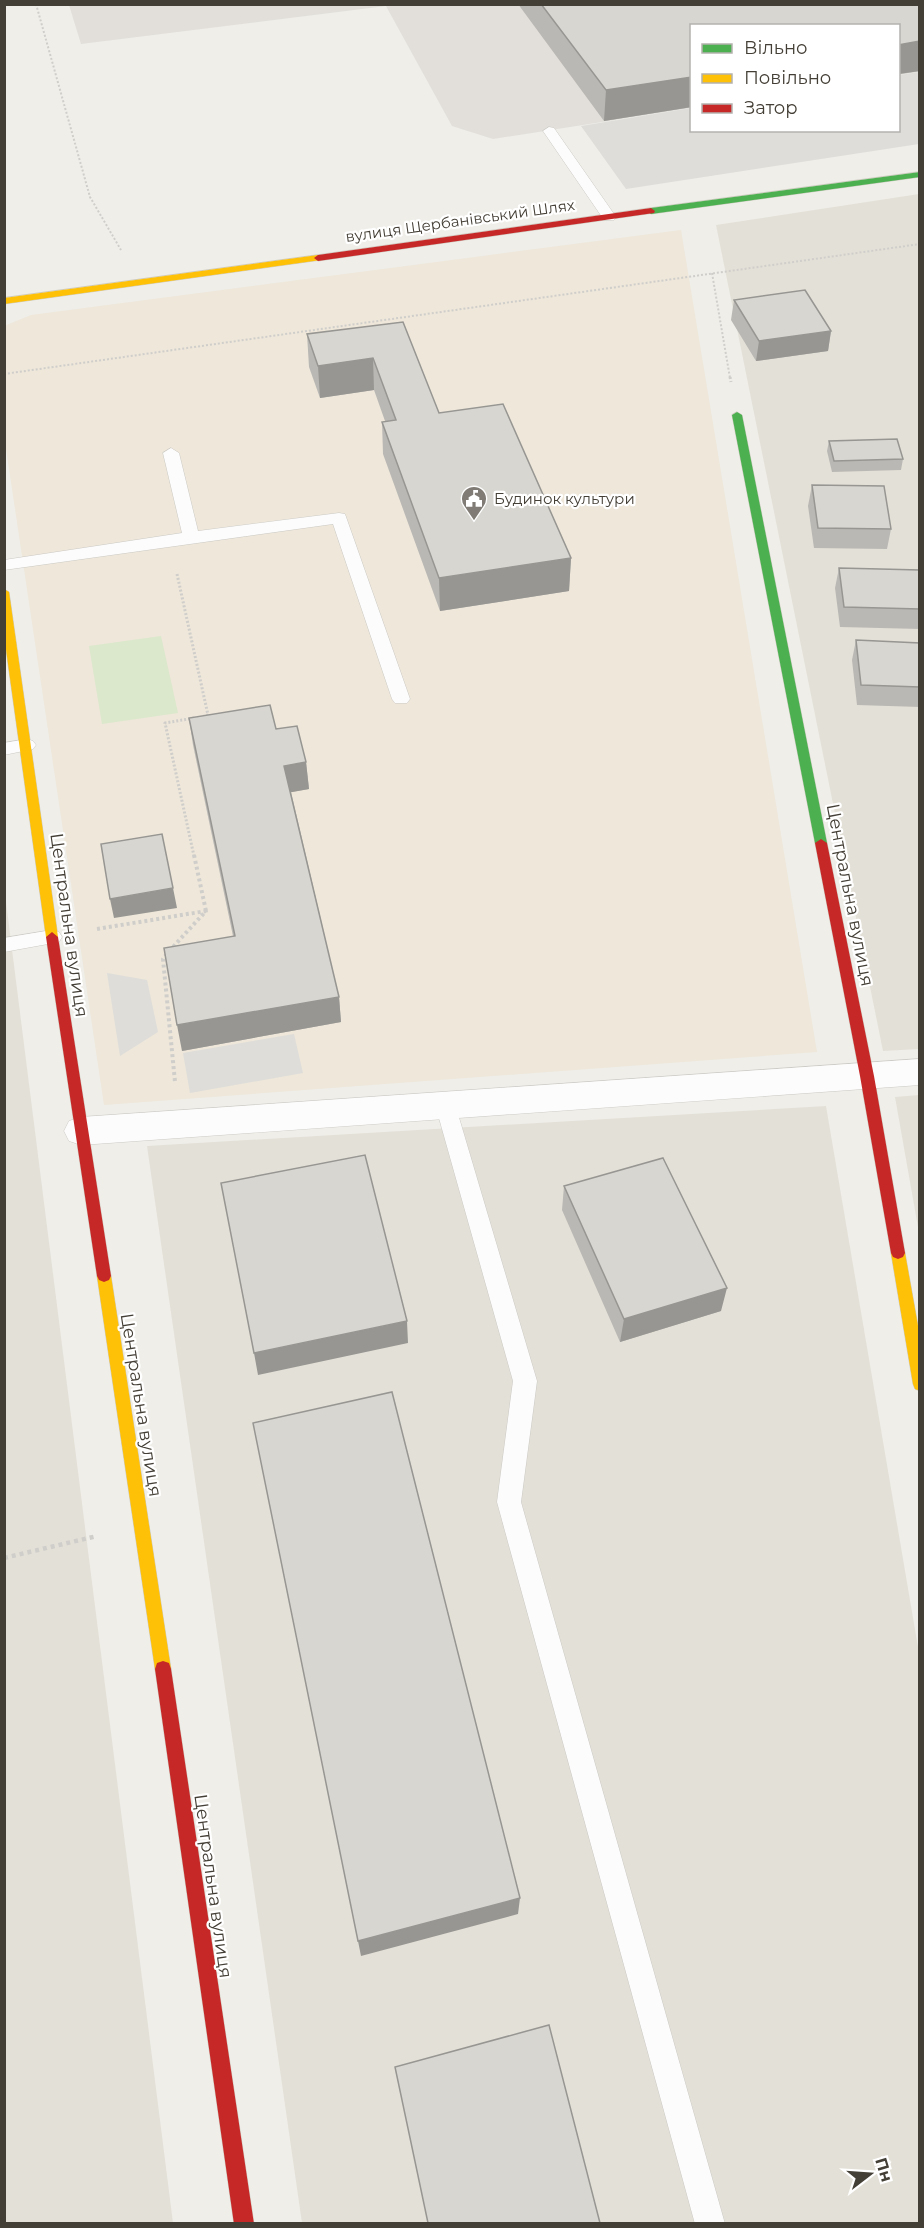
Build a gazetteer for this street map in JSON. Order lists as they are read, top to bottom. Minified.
{"streets":{"street":["вулиця Щербанівський Шлях","Центральна вулиця"]},"places":{"public building":["Будинок культури"]},"legend":["Вільно","Повільно","Затор"],"north":"right"}
